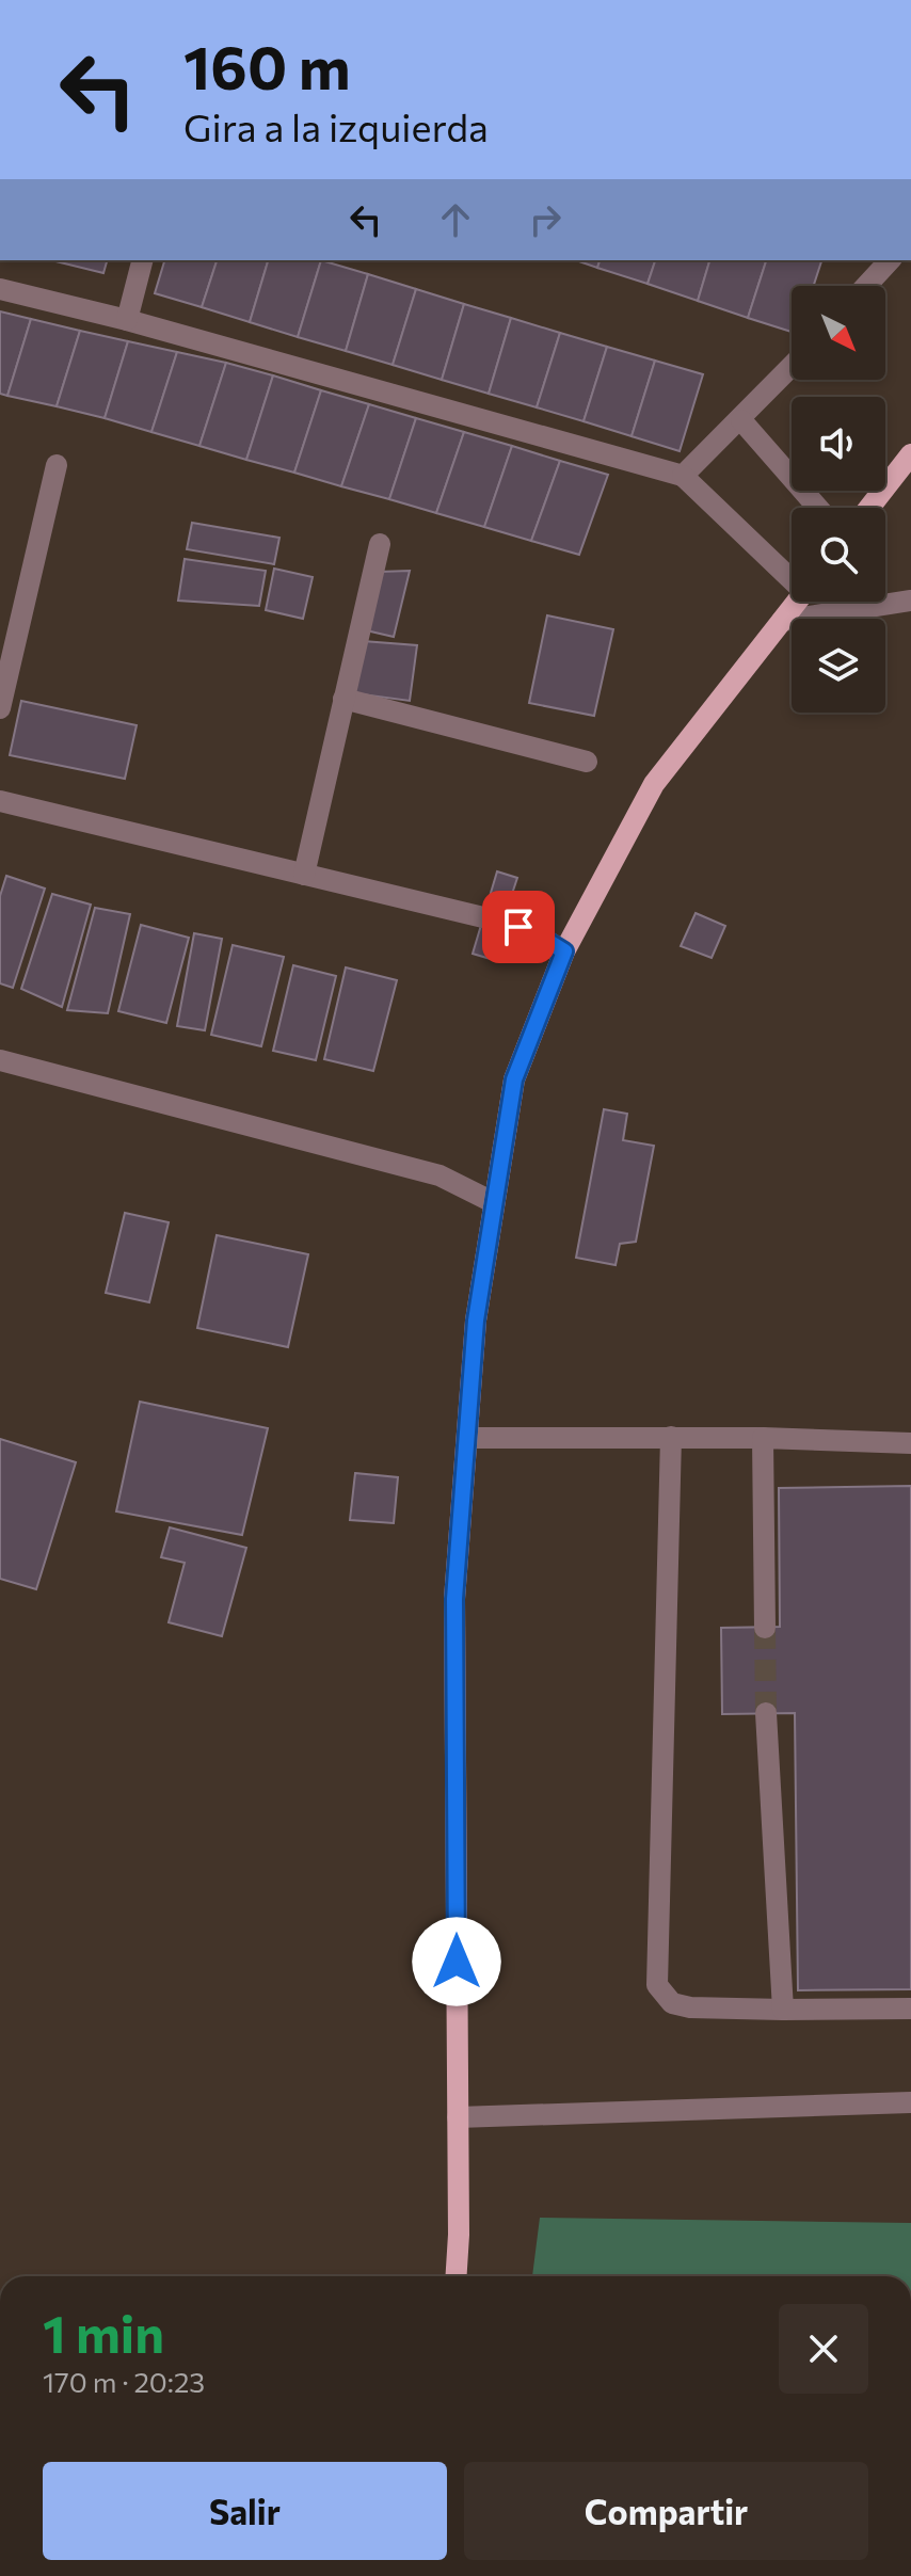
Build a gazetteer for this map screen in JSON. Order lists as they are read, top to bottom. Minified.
{"north":"bottom right","page":{"turn":["160 m","Gira a la izquierda"],"heading":["1 min","170 m · 20:23"],"buttons":["Salir","Compartir"]}}
